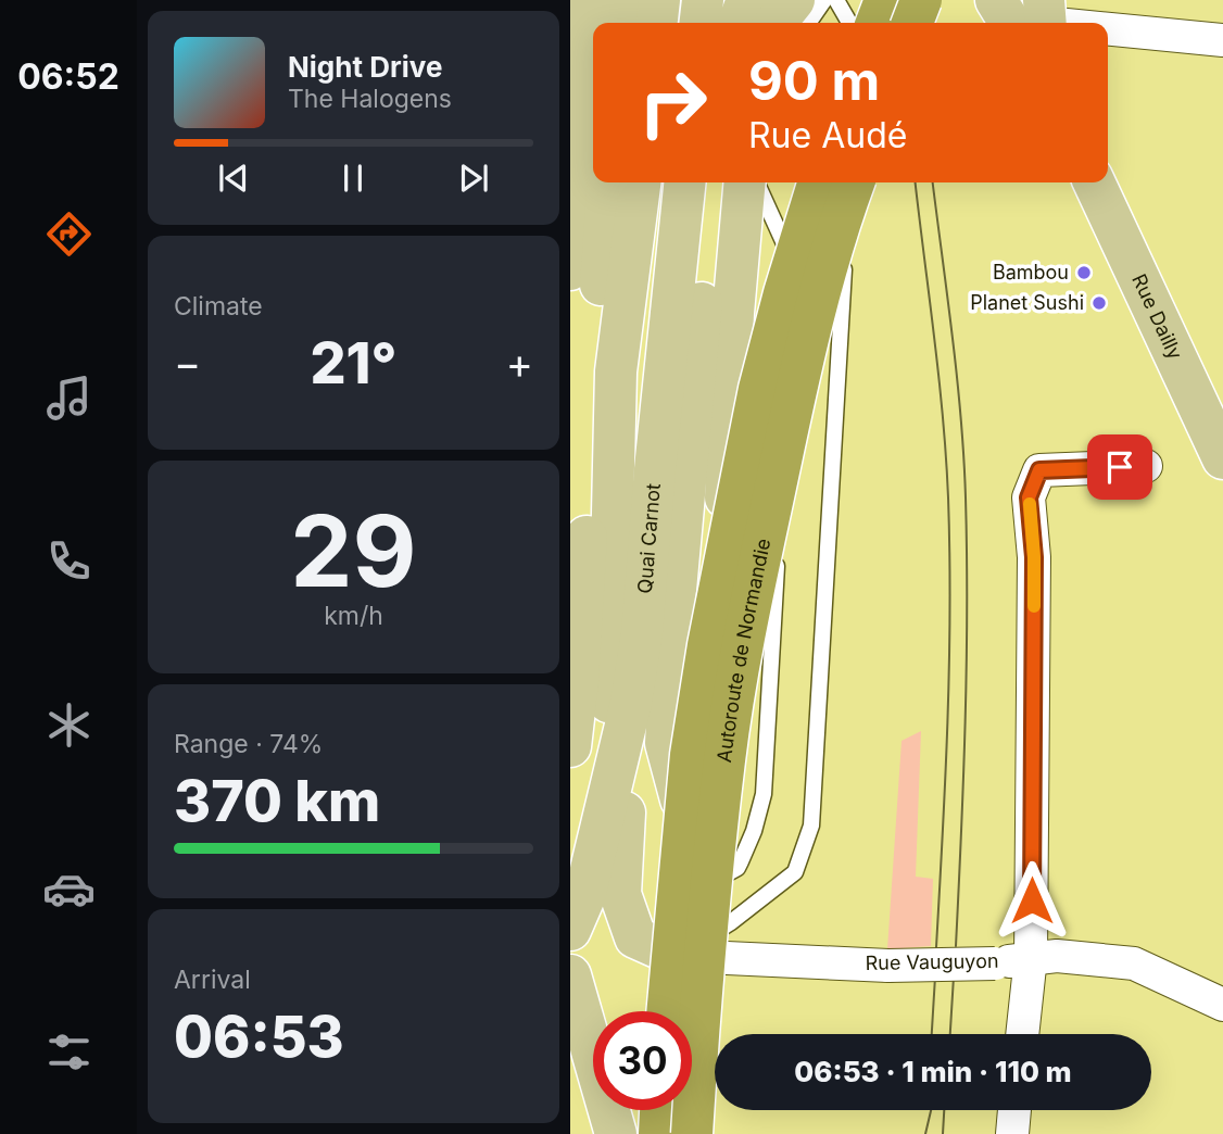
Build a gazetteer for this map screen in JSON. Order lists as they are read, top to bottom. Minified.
{"streets":{"highway":["Autoroute de Normandie"],"main road":["Rue Dailly","Quai Carnot"],"street":["Rue Vauguyon"]},"crossings":[["Quai Carnot","Rue Vauguyon"]],"places":["Bambou","Planet Sushi"],"page":{"tabs":"06:52","turn":["90 m","Rue Audé"],"song":["Night Drive","The Halogens"],"tile":["Climate",["29","km/h"],["Range · 74%","370 km"],["Arrival","06:53"]],"heat":["−","21°","+"],"limit":"30","trip":"06:53 · 1 min · 110 m"}}
